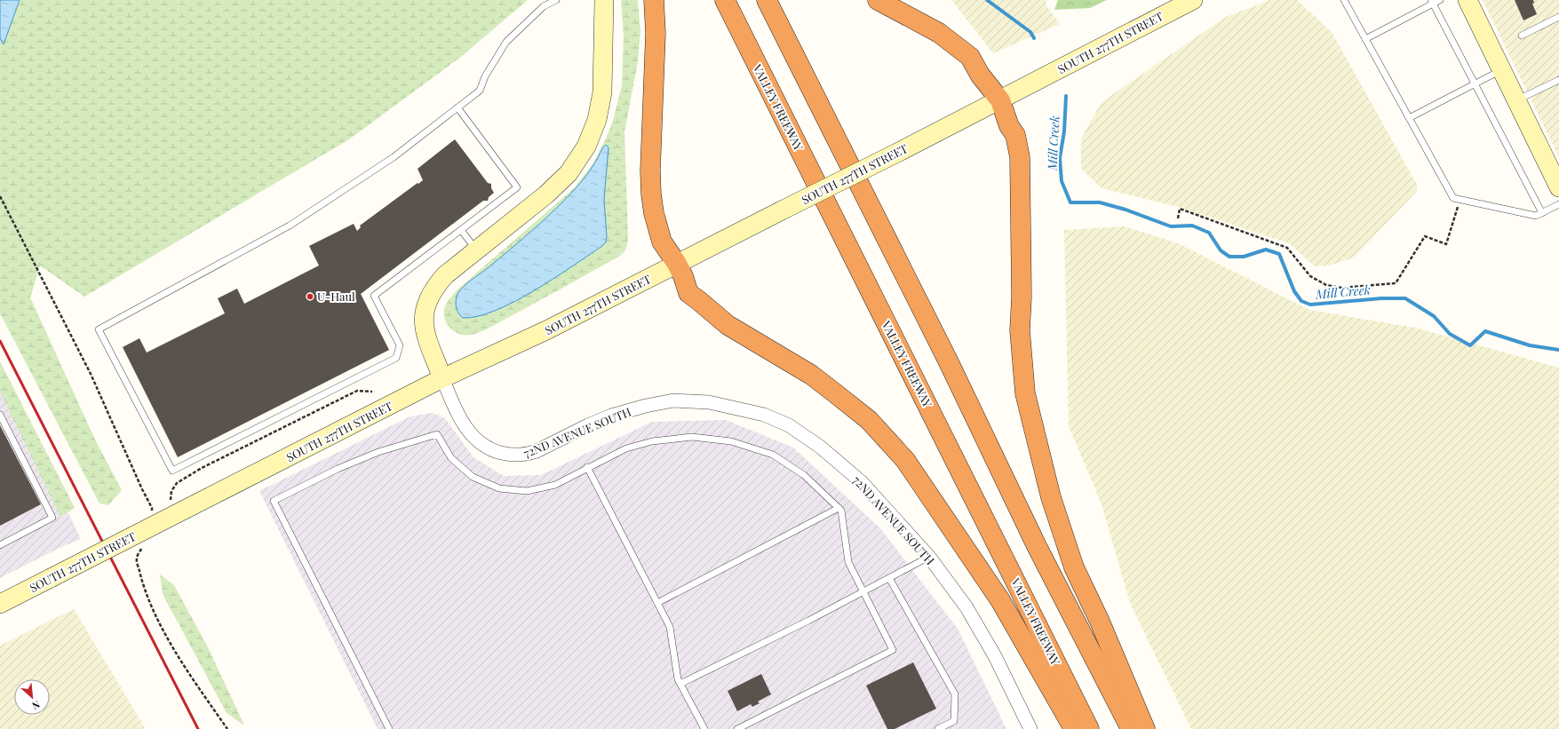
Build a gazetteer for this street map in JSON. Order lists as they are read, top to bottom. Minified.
{"streets":{"highway":["VALLEY FREEWAY"],"main road":["SOUTH 277TH STREET","72ND AVENUE SOUTH"]},"crossings":[["SOUTH 277TH STREET","72ND AVENUE SOUTH"]],"water":["Mill Creek"],"places":["U-Haul"],"north":"bottom right"}
